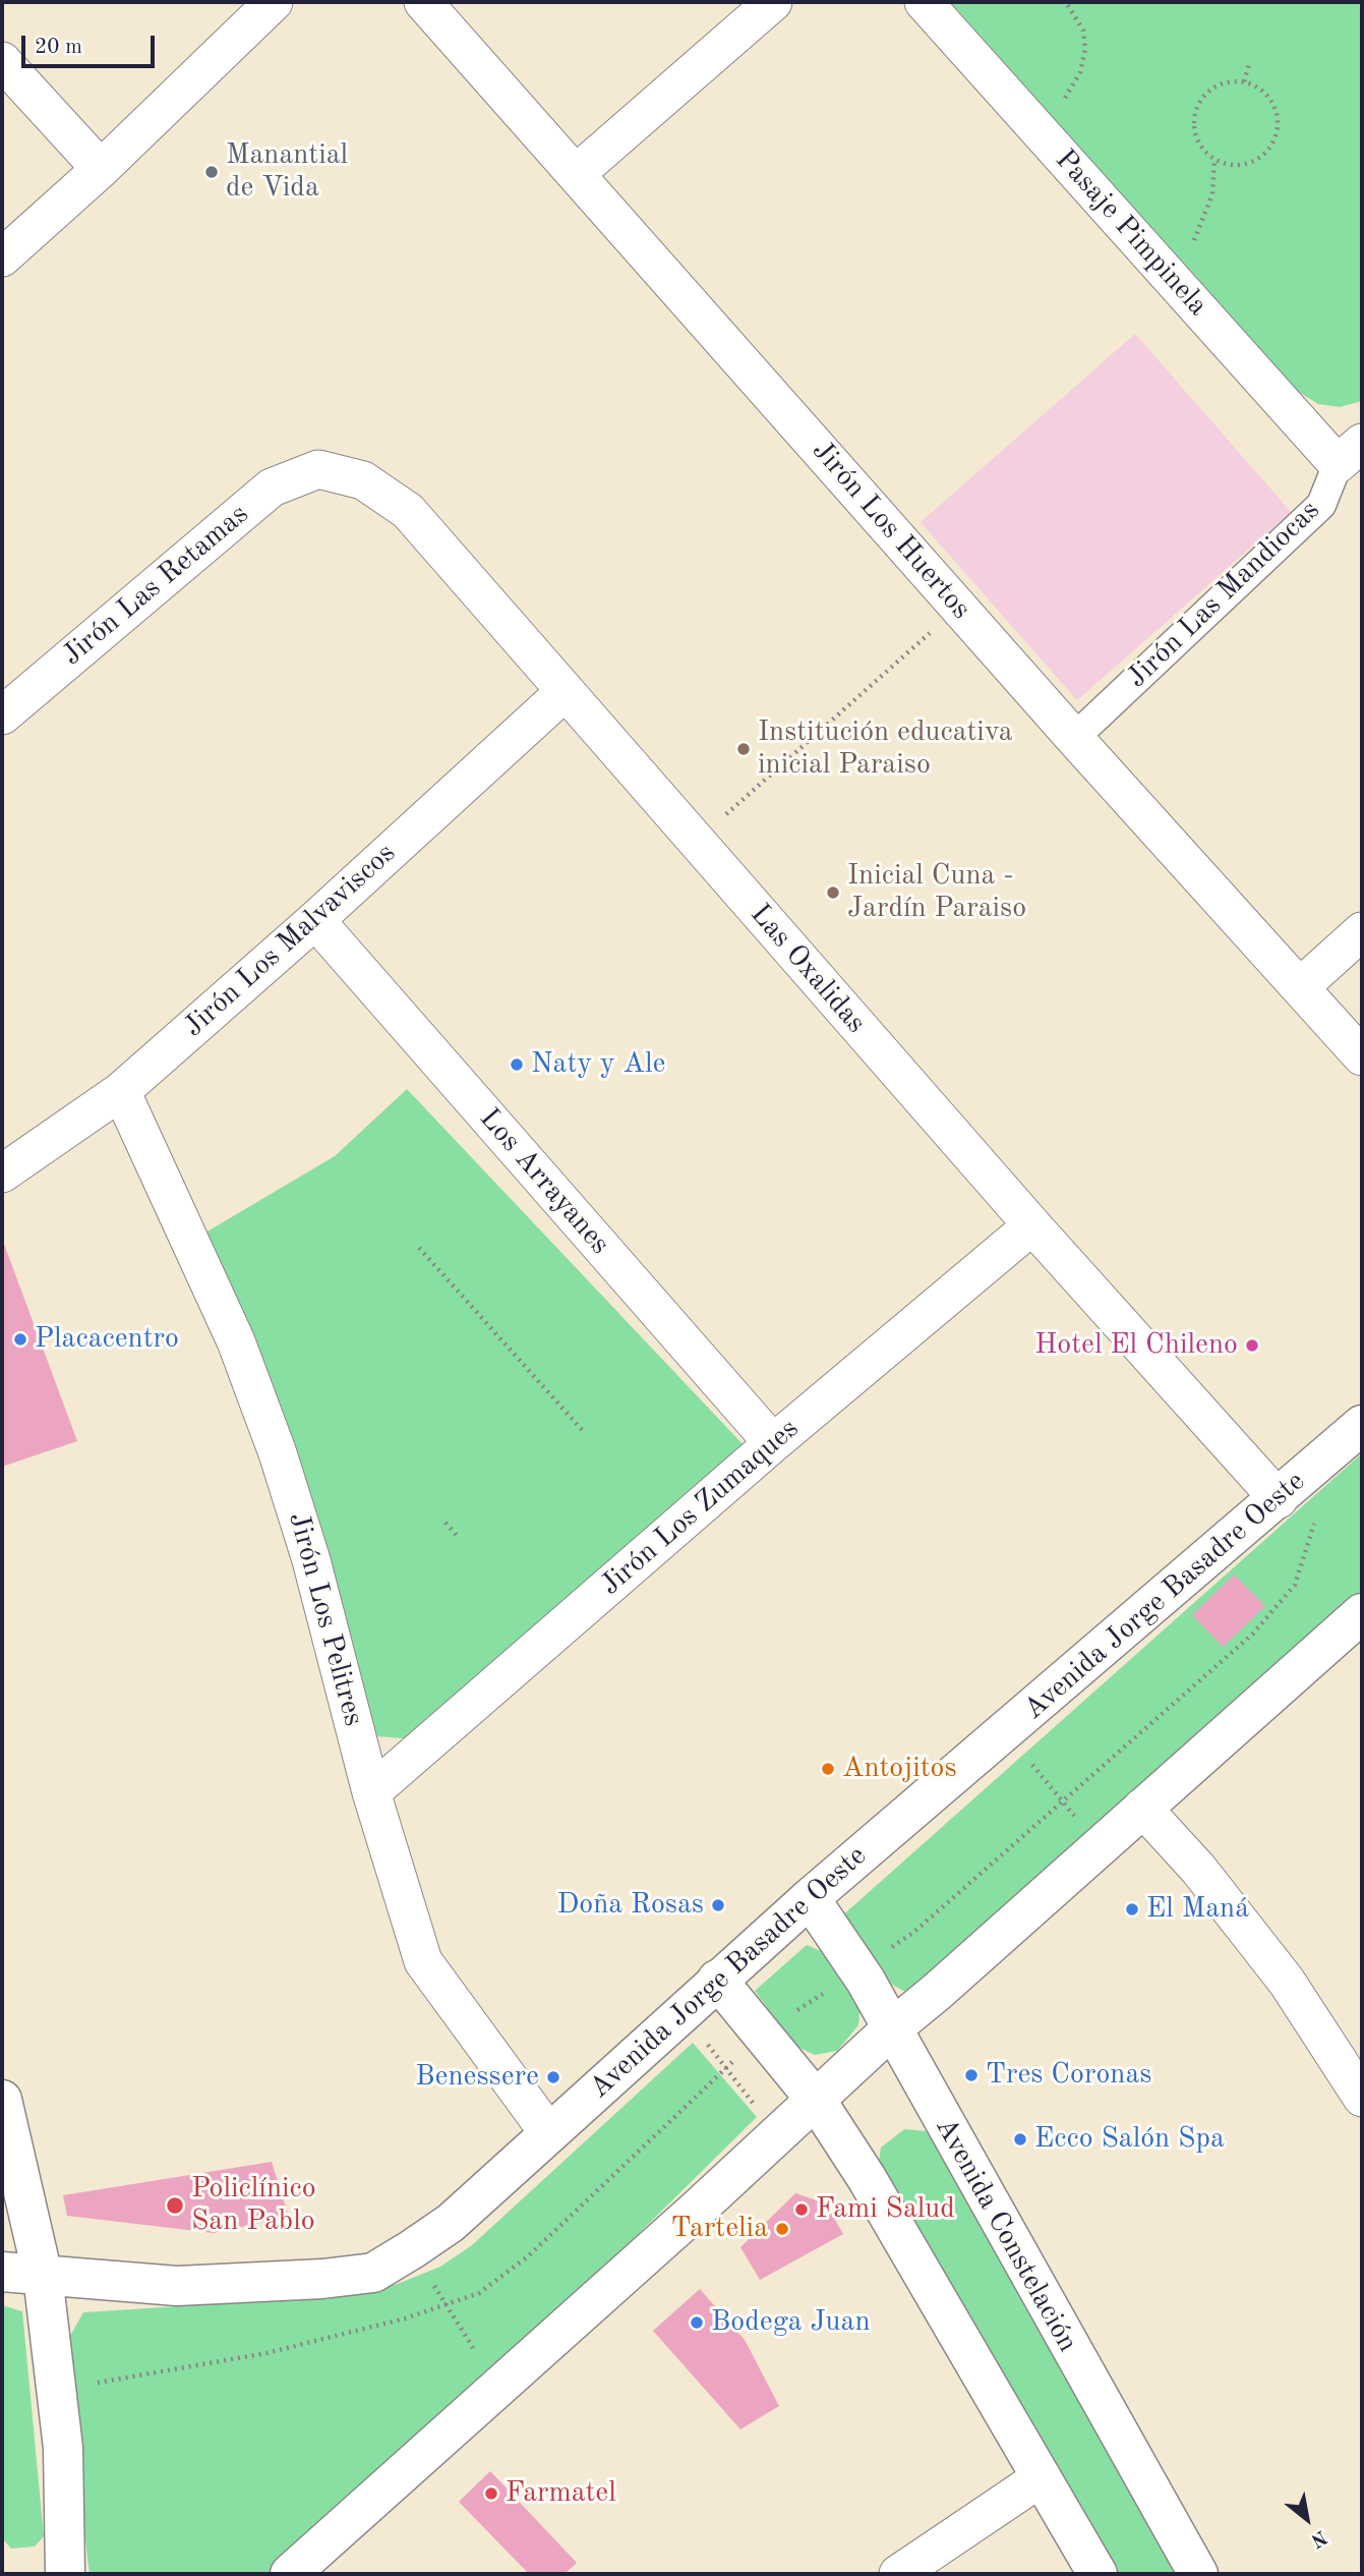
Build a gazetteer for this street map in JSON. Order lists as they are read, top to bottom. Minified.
{"streets":{"main road":["Avenida Jorge Basadre Oeste","Avenida Constelación"],"street":["Pasaje Pimpinela","Jirón Los Huertos","Jirón Las Retamas","Jirón Las Mandiocas","Jirón Los Malvaviscos","Las Oxalidas","Los Arrayanes","Jirón Los Zumaques","Jirón Los Pelitres"]},"crossings":[["Pasaje Pimpinela","Jirón Las Mandiocas"],["Jirón Los Huertos","Jirón Las Mandiocas"],["Jirón Las Retamas","Las Oxalidas"],["Jirón Los Malvaviscos","Las Oxalidas"],["Jirón Los Malvaviscos","Los Arrayanes"],["Jirón Los Malvaviscos","Jirón Los Pelitres"],["Las Oxalidas","Jirón Los Zumaques"],["Las Oxalidas","Avenida Jorge Basadre Oeste"],["Los Arrayanes","Jirón Los Zumaques"],["Jirón Los Zumaques","Jirón Los Pelitres"],["Avenida Jorge Basadre Oeste","Jirón Los Pelitres"],["Avenida Jorge Basadre Oeste","Avenida Constelación"]],"places":["Manantial de Vida","Institución educativa inicial Paraiso","Inicial Cuna - Jardín Paraiso","Naty y Ale","Placacentro","Hotel El Chileno","Antojitos","Doña Rosas","El Maná","Tres Coronas","Benessere","Ecco Salón Spa","Policlínico San Pablo","Fami Salud","Tartelia","Bodega Juan","Farmatel"],"scale_bar":"20 m","north":"bottom right"}
